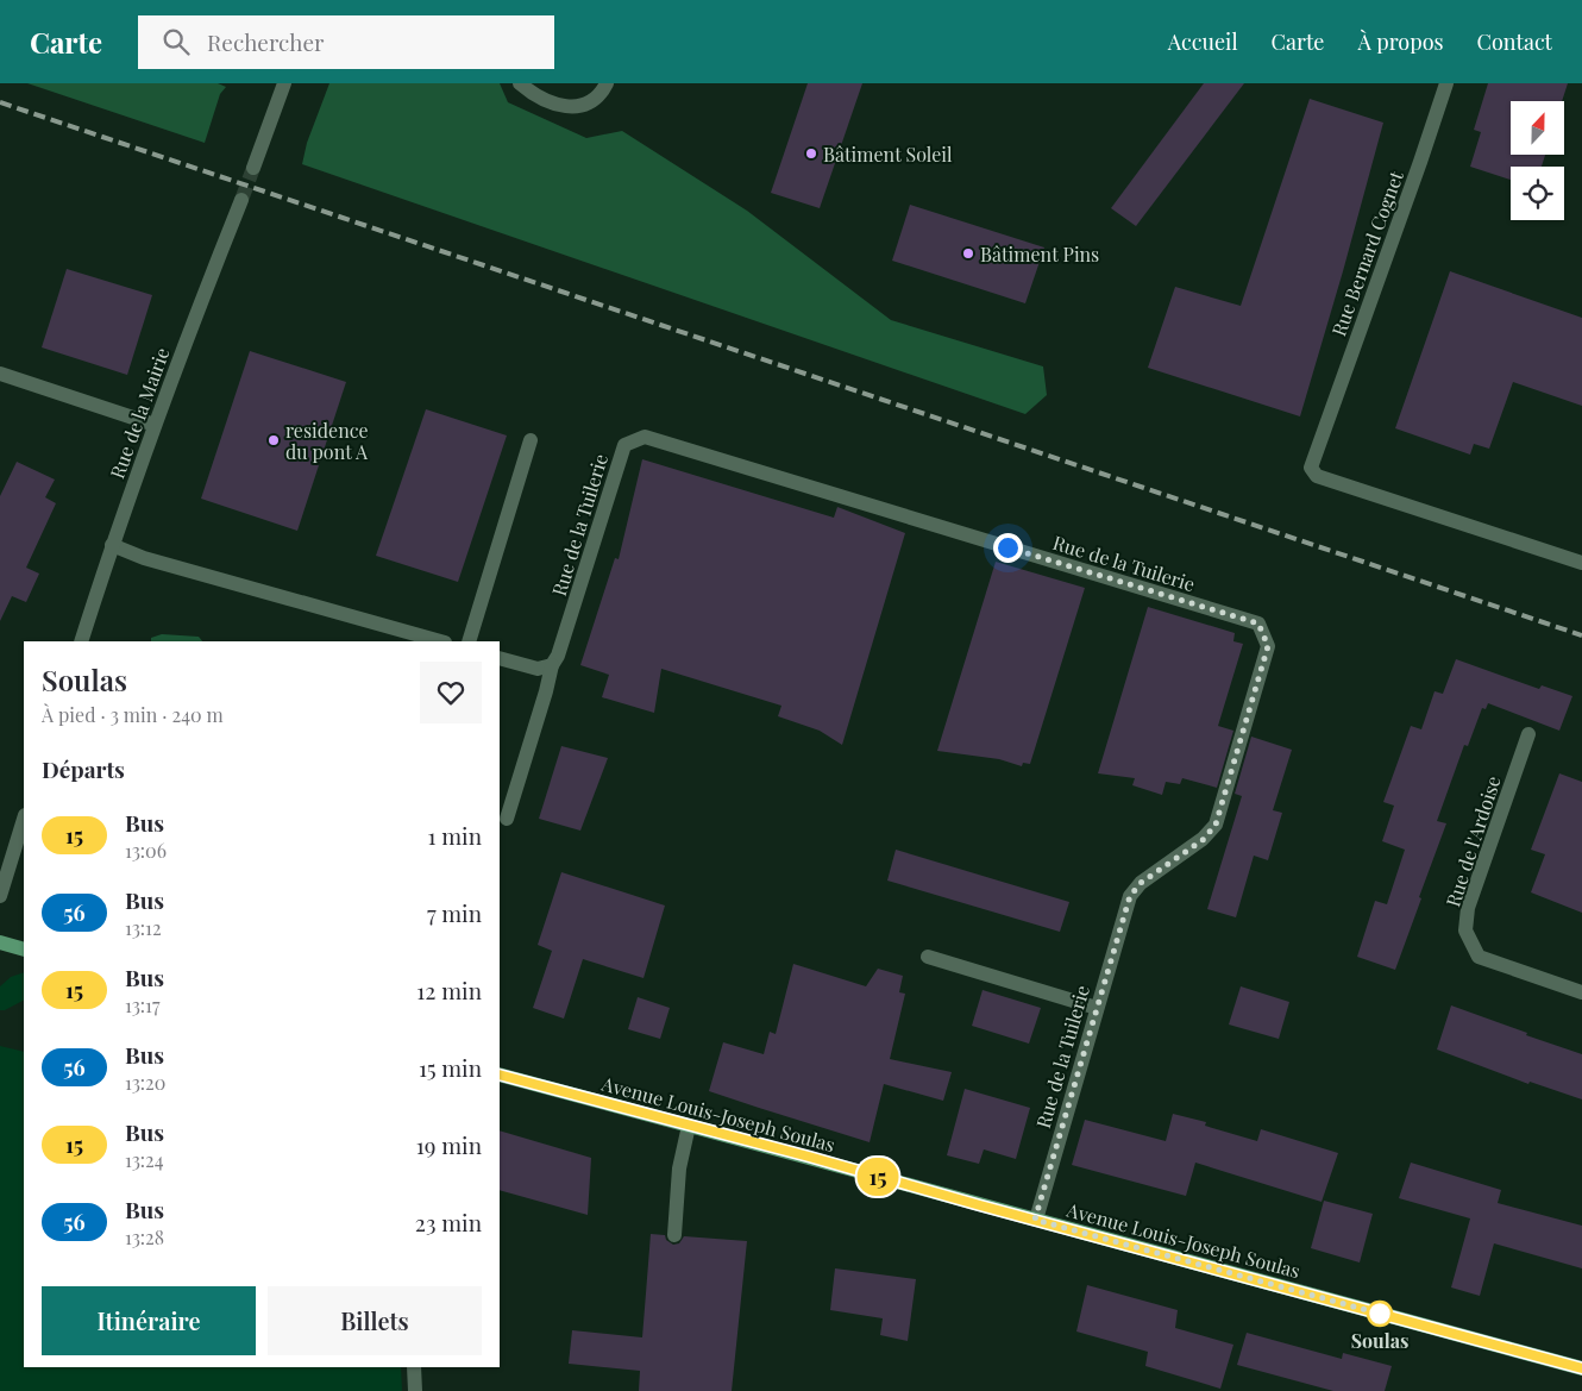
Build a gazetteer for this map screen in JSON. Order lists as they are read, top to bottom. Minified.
{"streets":{"main road":["Avenue Louis-Joseph Soulas"],"street":["Rue Bernard Cognet","Rue de la Mairie","Rue de la Tuilerie","Rue de l'Ardoise"]},"crossings":[["Rue de la Tuilerie","Avenue Louis-Joseph Soulas"]],"places":["Bâtiment Soleil","Bâtiment Pins","residence du pont A","Soulas"],"lines":["bus line 15"],"north":"top","page":{"header":"Carte","search":"Rechercher","nav":["Accueil","Carte","À propos","Contact"],"on_map":"15","heading":[["Soulas","À pied · 3 min · 240 m"],"Départs"],"list":[{"mark":"15","name":"Bus","note":"13:06","value":"1 min"},{"mark":"56","name":"Bus","note":"13:12","value":"7 min"},{"mark":"15","name":"Bus","note":"13:17","value":"12 min"},{"mark":"56","name":"Bus","note":"13:20","value":"15 min"},{"mark":"15","name":"Bus","note":"13:24","value":"19 min"},{"mark":"56","name":"Bus","note":"13:28","value":"23 min"}],"buttons":["Itinéraire","Billets"]}}
